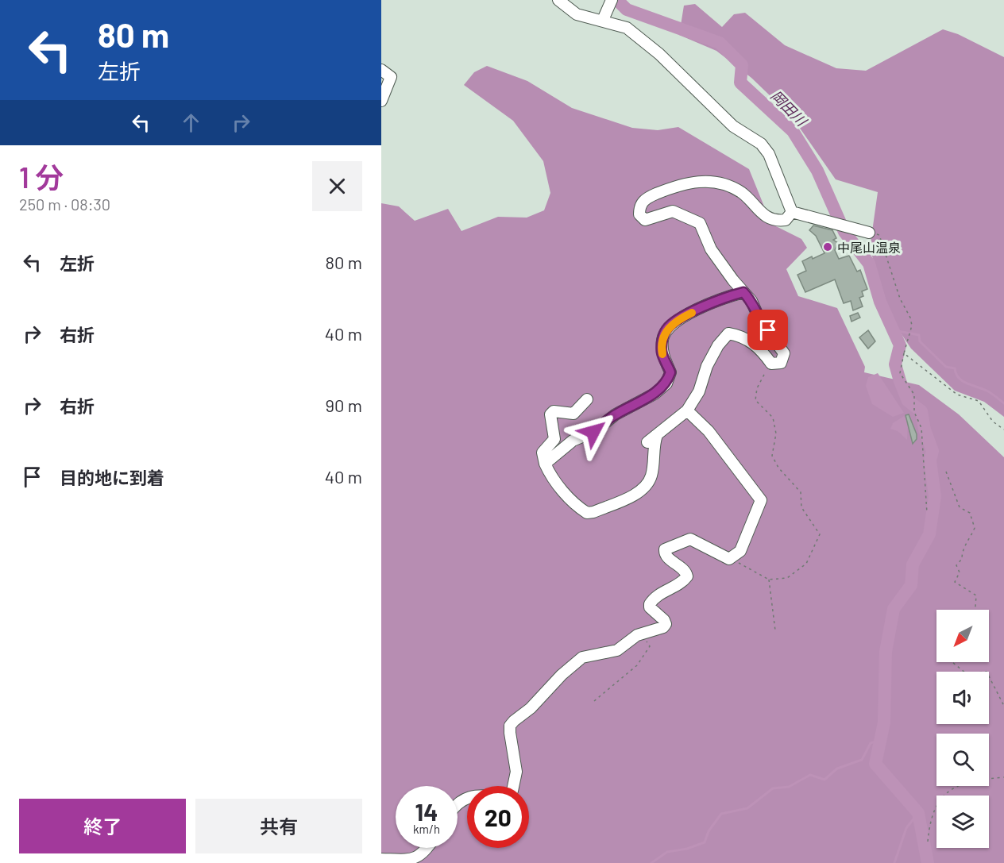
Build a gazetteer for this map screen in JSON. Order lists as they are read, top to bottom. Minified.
{"water":["岡田川"],"places":["中尾山温泉"],"north":"bottom left","page":{"turn":["80 m","左折"],"heading":["1 分","250 m · 08:30"],"list":[{"name":"左折","value":"80 m"},{"name":"右折","value":"40 m"},{"name":"右折","value":"90 m"},{"name":"目的地に到着","value":"40 m"}],"speed":"14 km/h","limit":"20","buttons":["終了","共有"]}}
